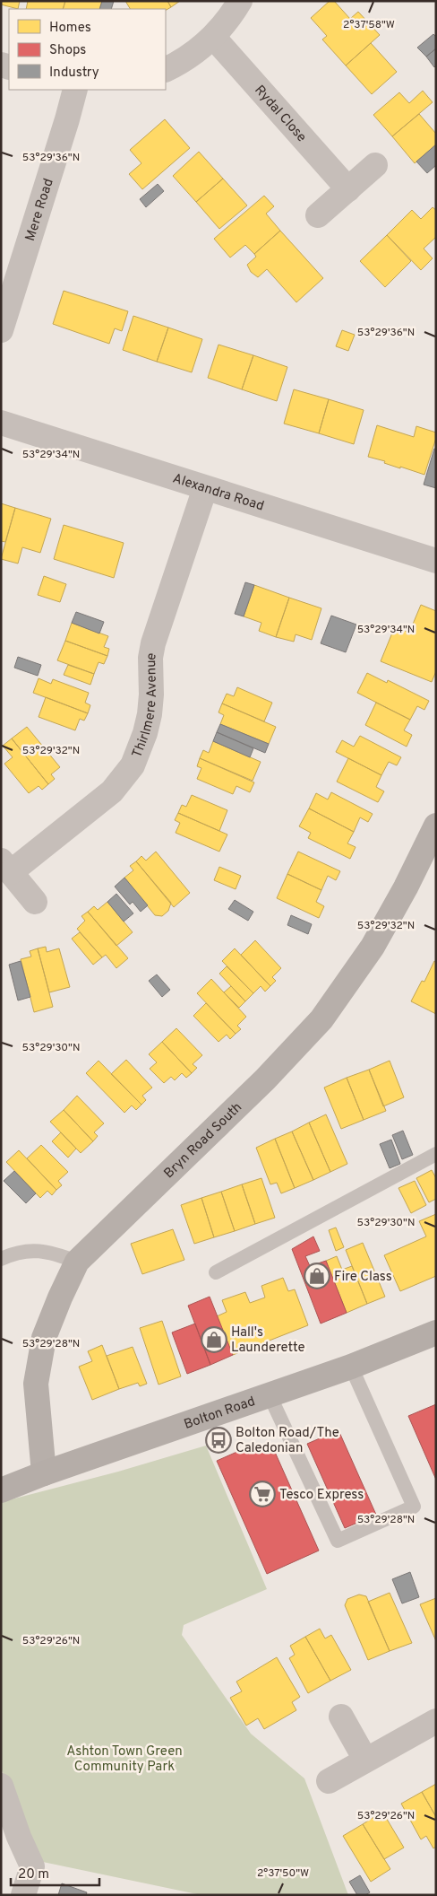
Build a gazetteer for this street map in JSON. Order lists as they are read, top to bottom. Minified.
{"streets":{"main road":["Bryn Road South","Bolton Road"],"street":["Rydal Close","Mere Road","Alexandra Road","Thirlmere Avenue"]},"crossings":[["Alexandra Road","Thirlmere Avenue"],["Bryn Road South","Bolton Road"]],"parks":["Ashton Town Green Community Park"],"places":{"shop":["Fire Class","Hall's Launderette"],"bus stop":["Bolton Road/The Caledonian"],"supermarket":["Tesco Express"]},"legend":["Homes","Shops","Industry"],"scale_bar":"20 m","coordinates":["2°37'58\"W","53°29'36\"N","53°29'34\"N","53°29'32\"N","53°29'30\"N","53°29'28\"N","53°29'26\"N","2°37'50\"W"]}
